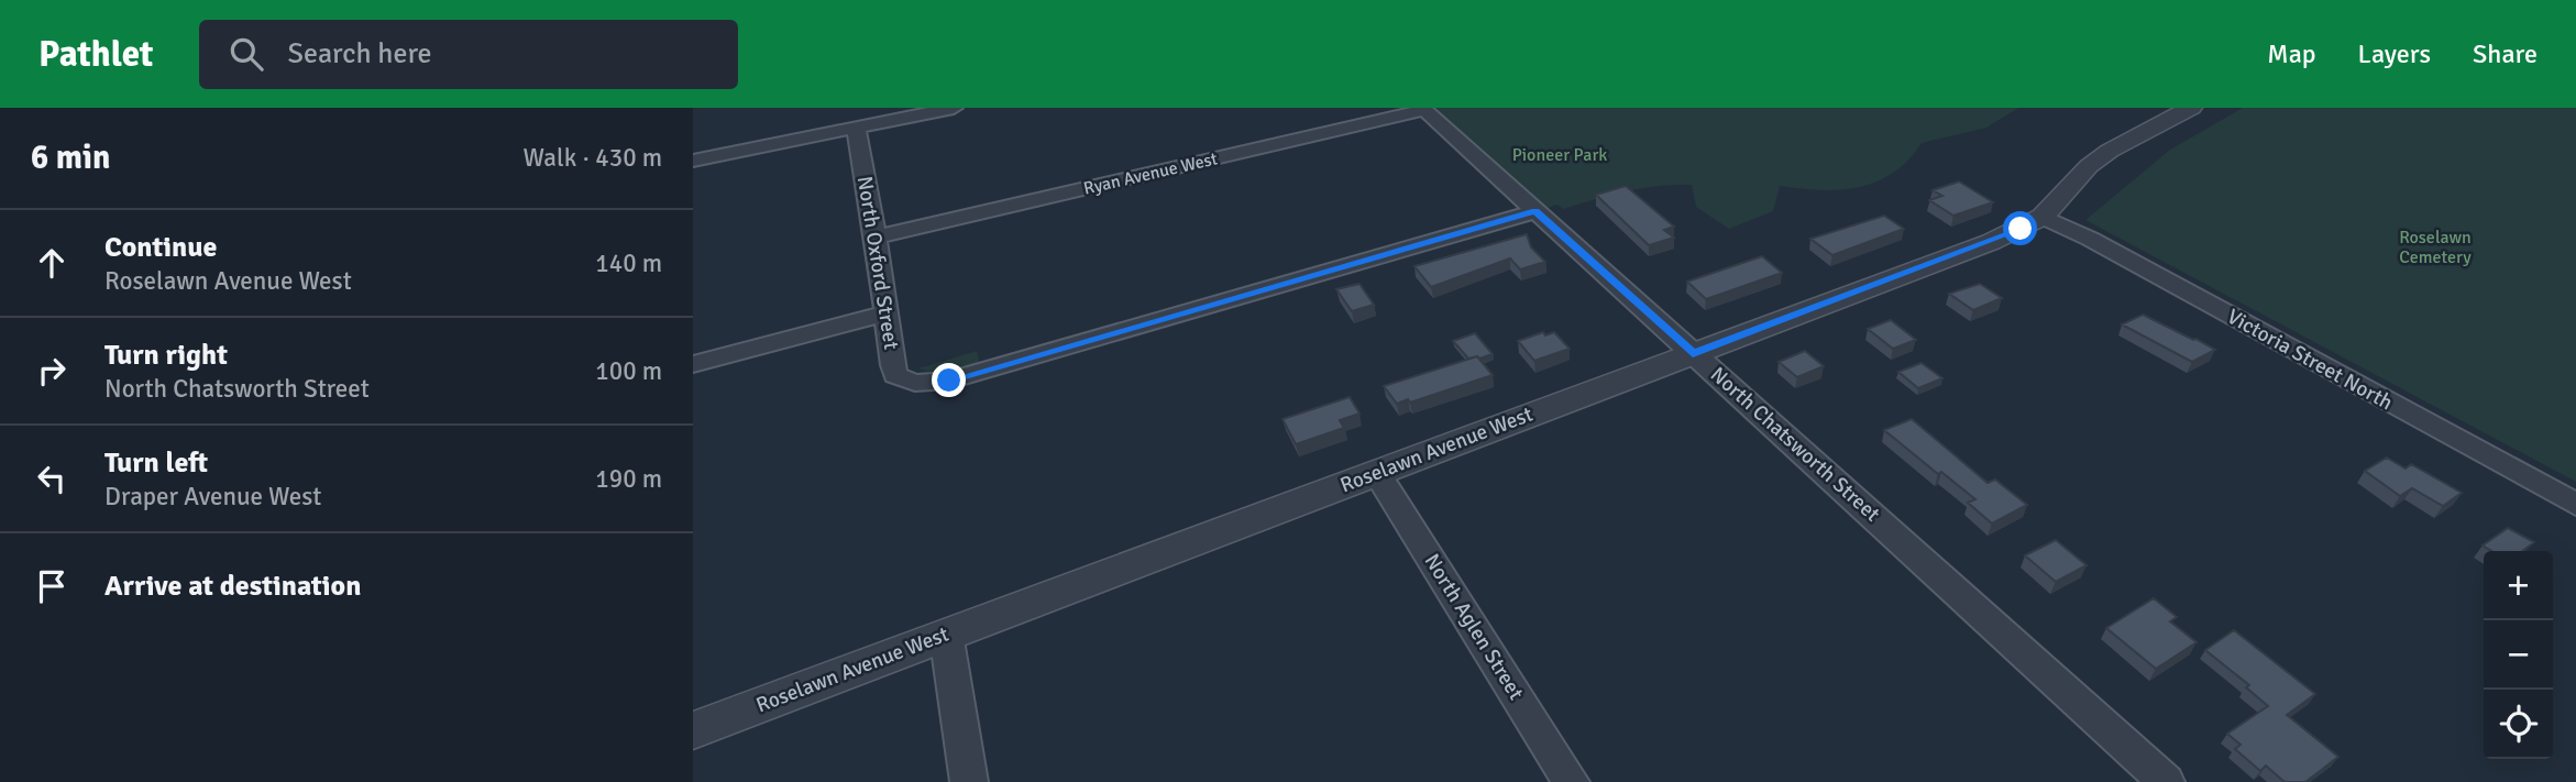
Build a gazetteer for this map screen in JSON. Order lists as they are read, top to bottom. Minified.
{"streets":{"street":["Ryan Avenue West","North Oxford Street","Victoria Street North","North Chatsworth Street","Roselawn Avenue West","North Aglen Street"]},"crossings":[["Ryan Avenue West","North Oxford Street"],["Ryan Avenue West","North Chatsworth Street"],["North Oxford Street","North Chatsworth Street"],["Victoria Street North","Roselawn Avenue West"],["North Chatsworth Street","Roselawn Avenue West"],["Roselawn Avenue West","North Aglen Street"]],"parks":["Pioneer Park","Roselawn Cemetery"],"page":{"header":"Pathlet","search":"Search here","nav":["Map","Layers","Share"],"heading":["6 min","Walk · 430 m"],"list":[["Continue","Roselawn Avenue West","140 m"],["Turn right","North Chatsworth Street","100 m"],["Turn left","Draper Avenue West","190 m"],"Arrive at destination"],"map_buttons":["+","−"]}}
